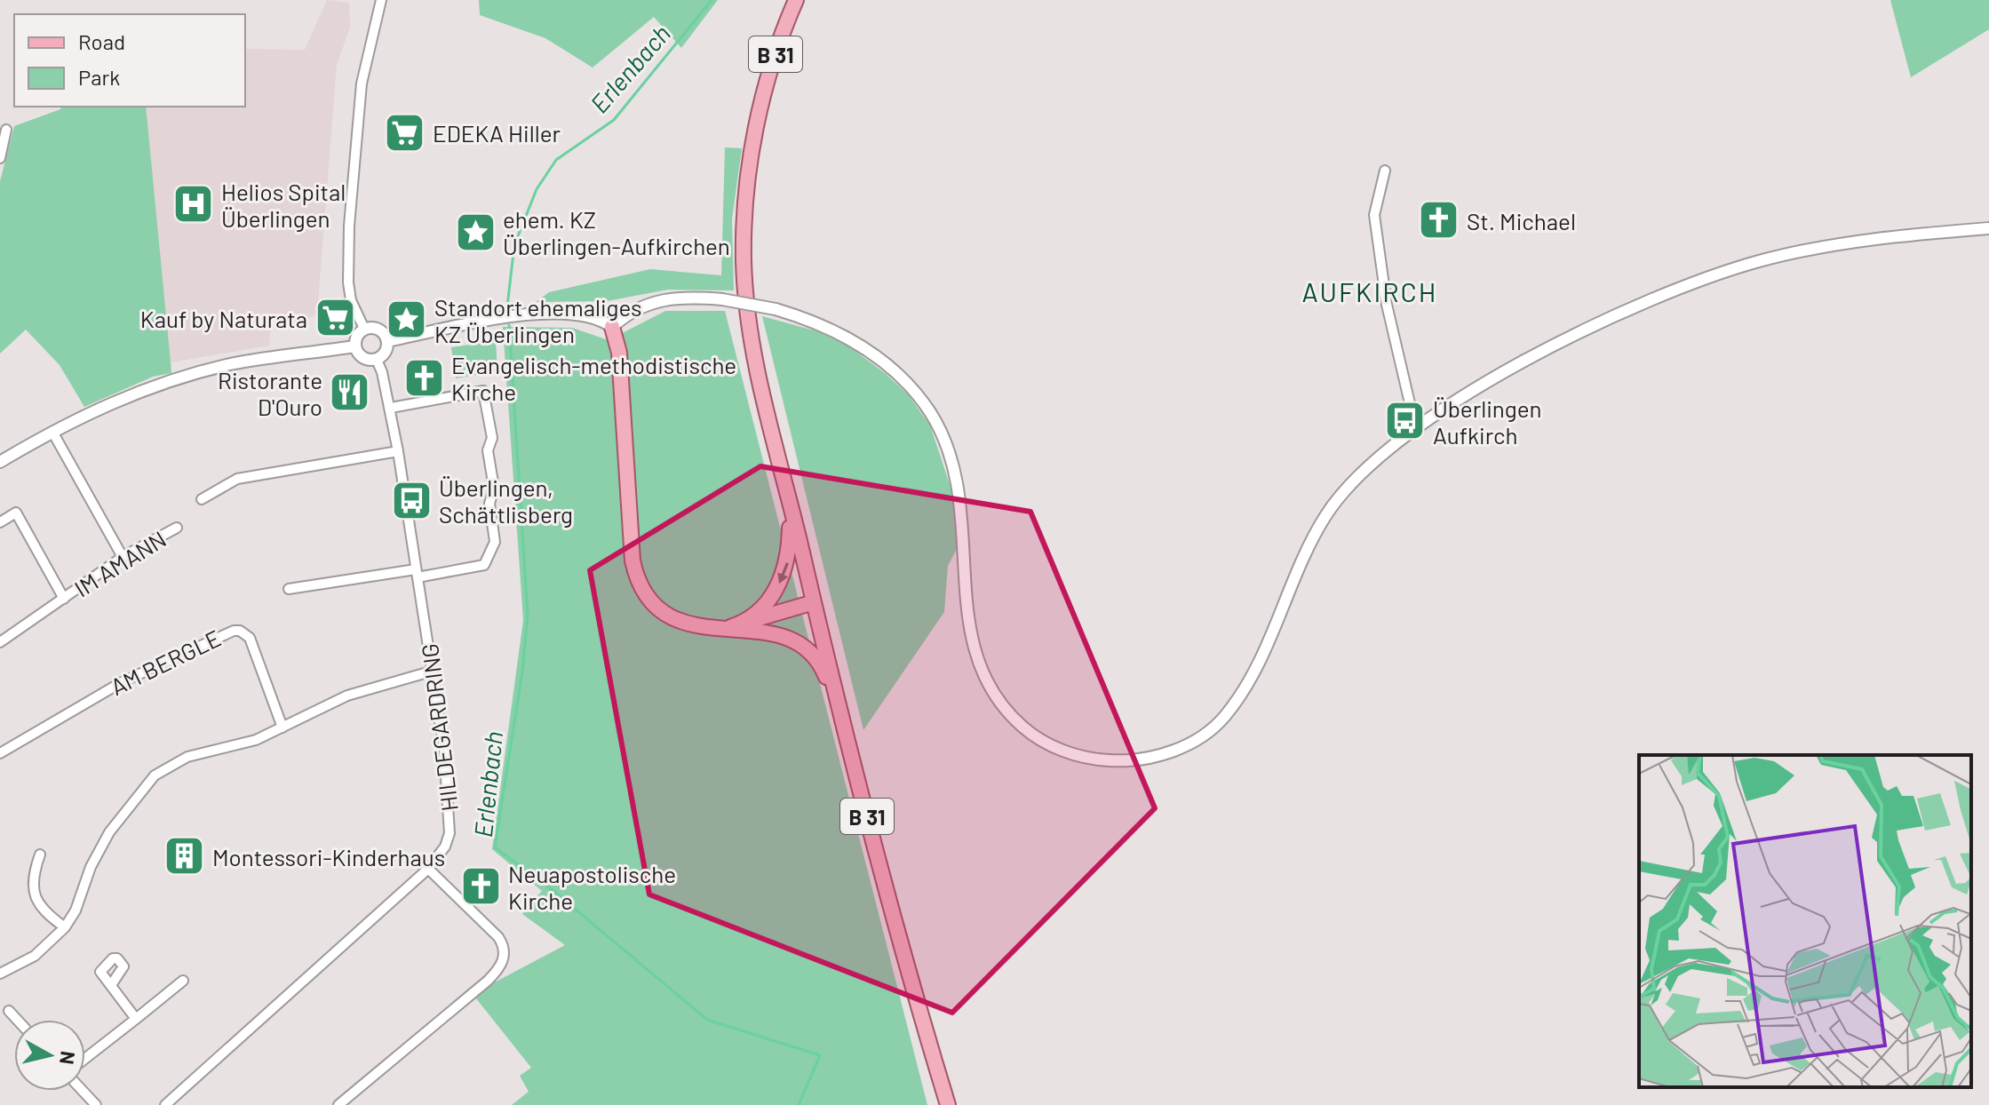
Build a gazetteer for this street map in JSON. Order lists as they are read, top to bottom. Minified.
{"streets":{"main road":["B 31"],"street":["IM AMANN","AM BERGLE","HILDEGARDRING"]},"districts":["AUFKIRCH"],"water":["Erlenbach"],"places":{"supermarket":["EDEKA Hiller","Kauf by Naturata"],"hospital":["Helios Spital Überlingen"],"church":["St. Michael","Evangelisch-methodistische Kirche","Neuapostolische Kirche"],"place":["ehem. KZ Überlingen-Aufkirchen","Standort ehemaliges KZ Überlingen"],"restaurant":["Ristorante D'Ouro"],"bus stop":["Überlingen Aufkirch","Überlingen, Schättlisberg"],"building":["Montessori-Kinderhaus"]},"legend":["Road","Park"],"north":"right"}
